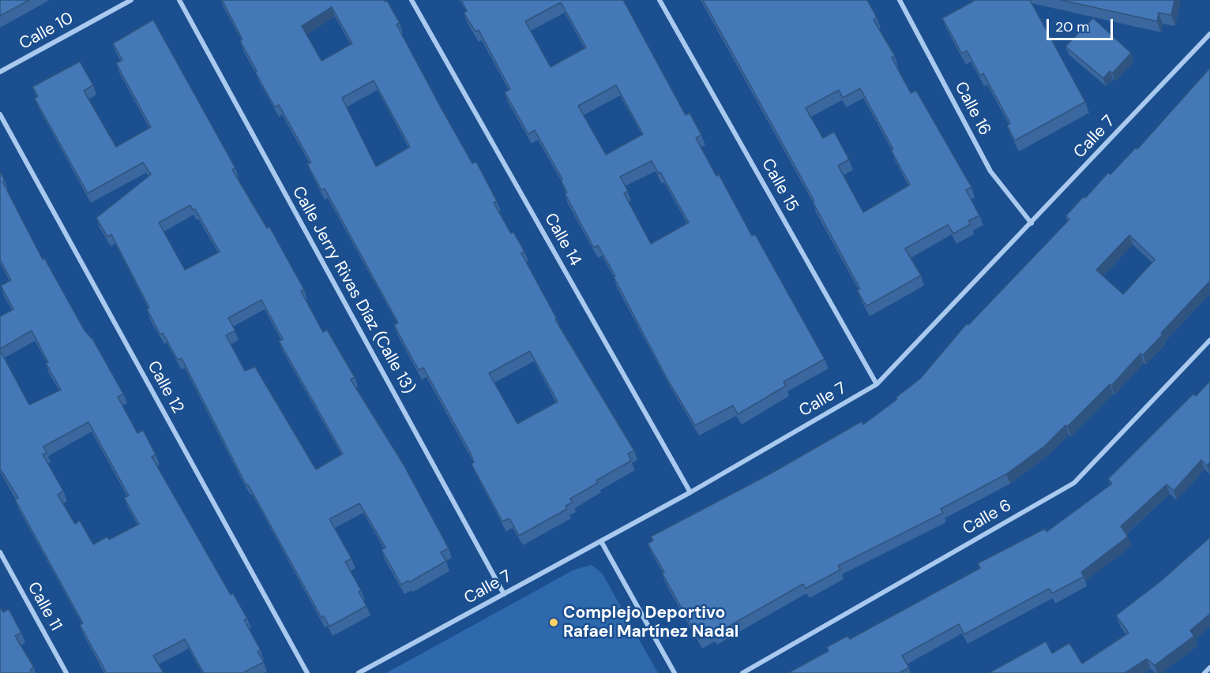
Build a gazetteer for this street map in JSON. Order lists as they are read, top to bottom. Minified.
{"streets":{"street":["Calle 10","Calle 16","Calle 7","Calle 15","Calle 14","Calle Jerry Rivas Díaz (Calle 13)","Calle 12","Calle 6","Calle 11"]},"crossings":[["Calle 16","Calle 7"],["Calle 7","Calle 15"],["Calle 7","Calle 14"],["Calle 7","Calle Jerry Rivas Díaz (Calle 13)"]],"places":["Complejo Deportivo Rafael Martínez Nadal"],"scale_bar":"20 m"}
